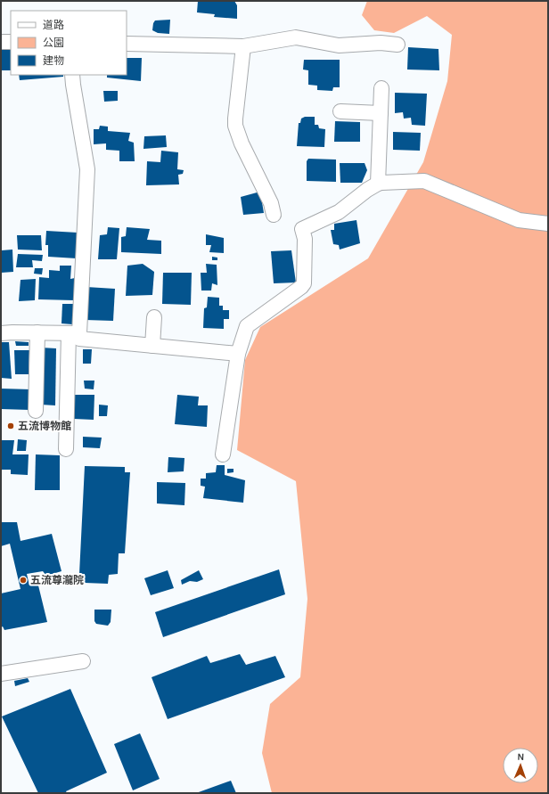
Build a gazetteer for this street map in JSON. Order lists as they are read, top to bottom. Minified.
{"places":["五流博物館","五流尊瀧院"],"legend":["道路","公園","建物"],"north":"top"}
